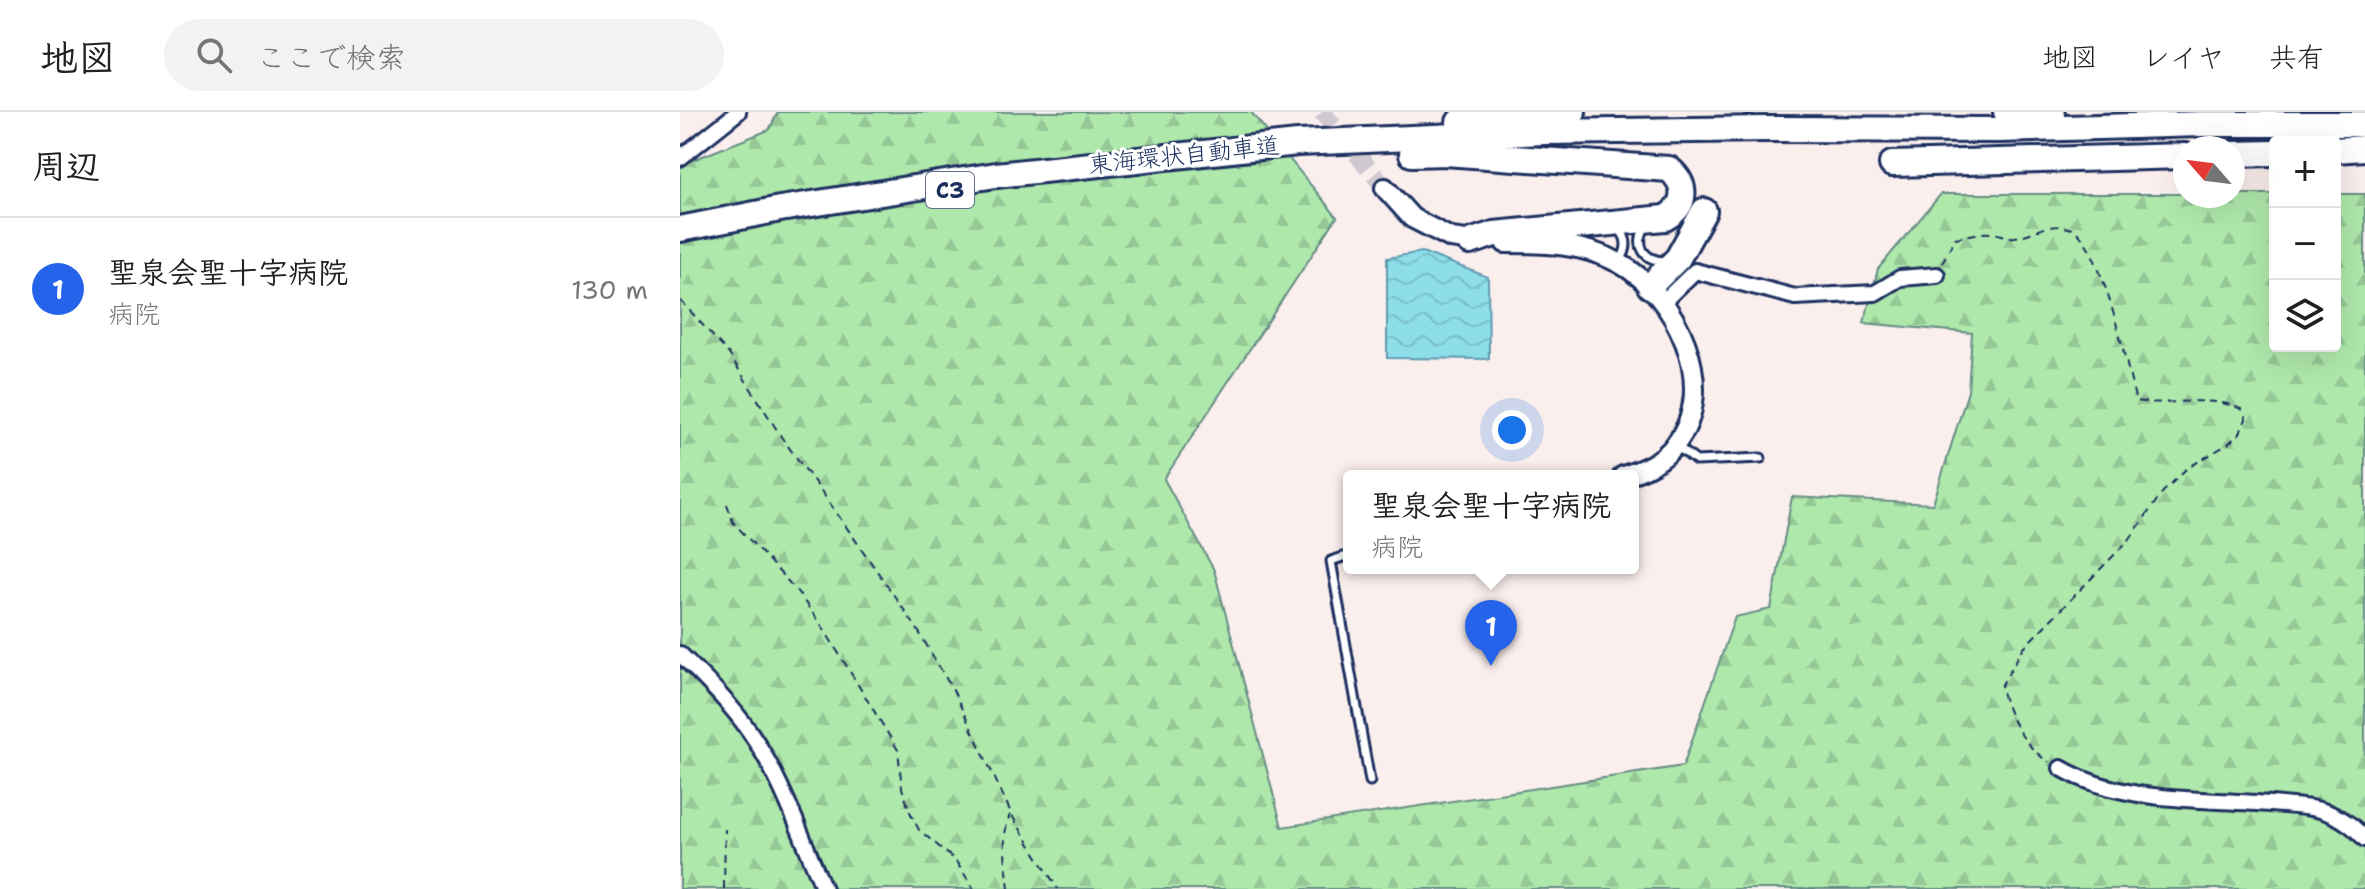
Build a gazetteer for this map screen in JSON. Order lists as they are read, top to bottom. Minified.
{"streets":{"highway":["東海環状自動車道","C3"]},"north":"top left","page":{"header":"地図","search":"ここで検索","nav":["地図","レイヤ","共有"],"heading":"周辺","map_buttons":["+","−"],"list":[{"mark":"1","name":"聖泉会聖十字病院","note":"病院","value":"130 m"}],"popup":["聖泉会聖十字病院","病院"],"pins":"1"}}
